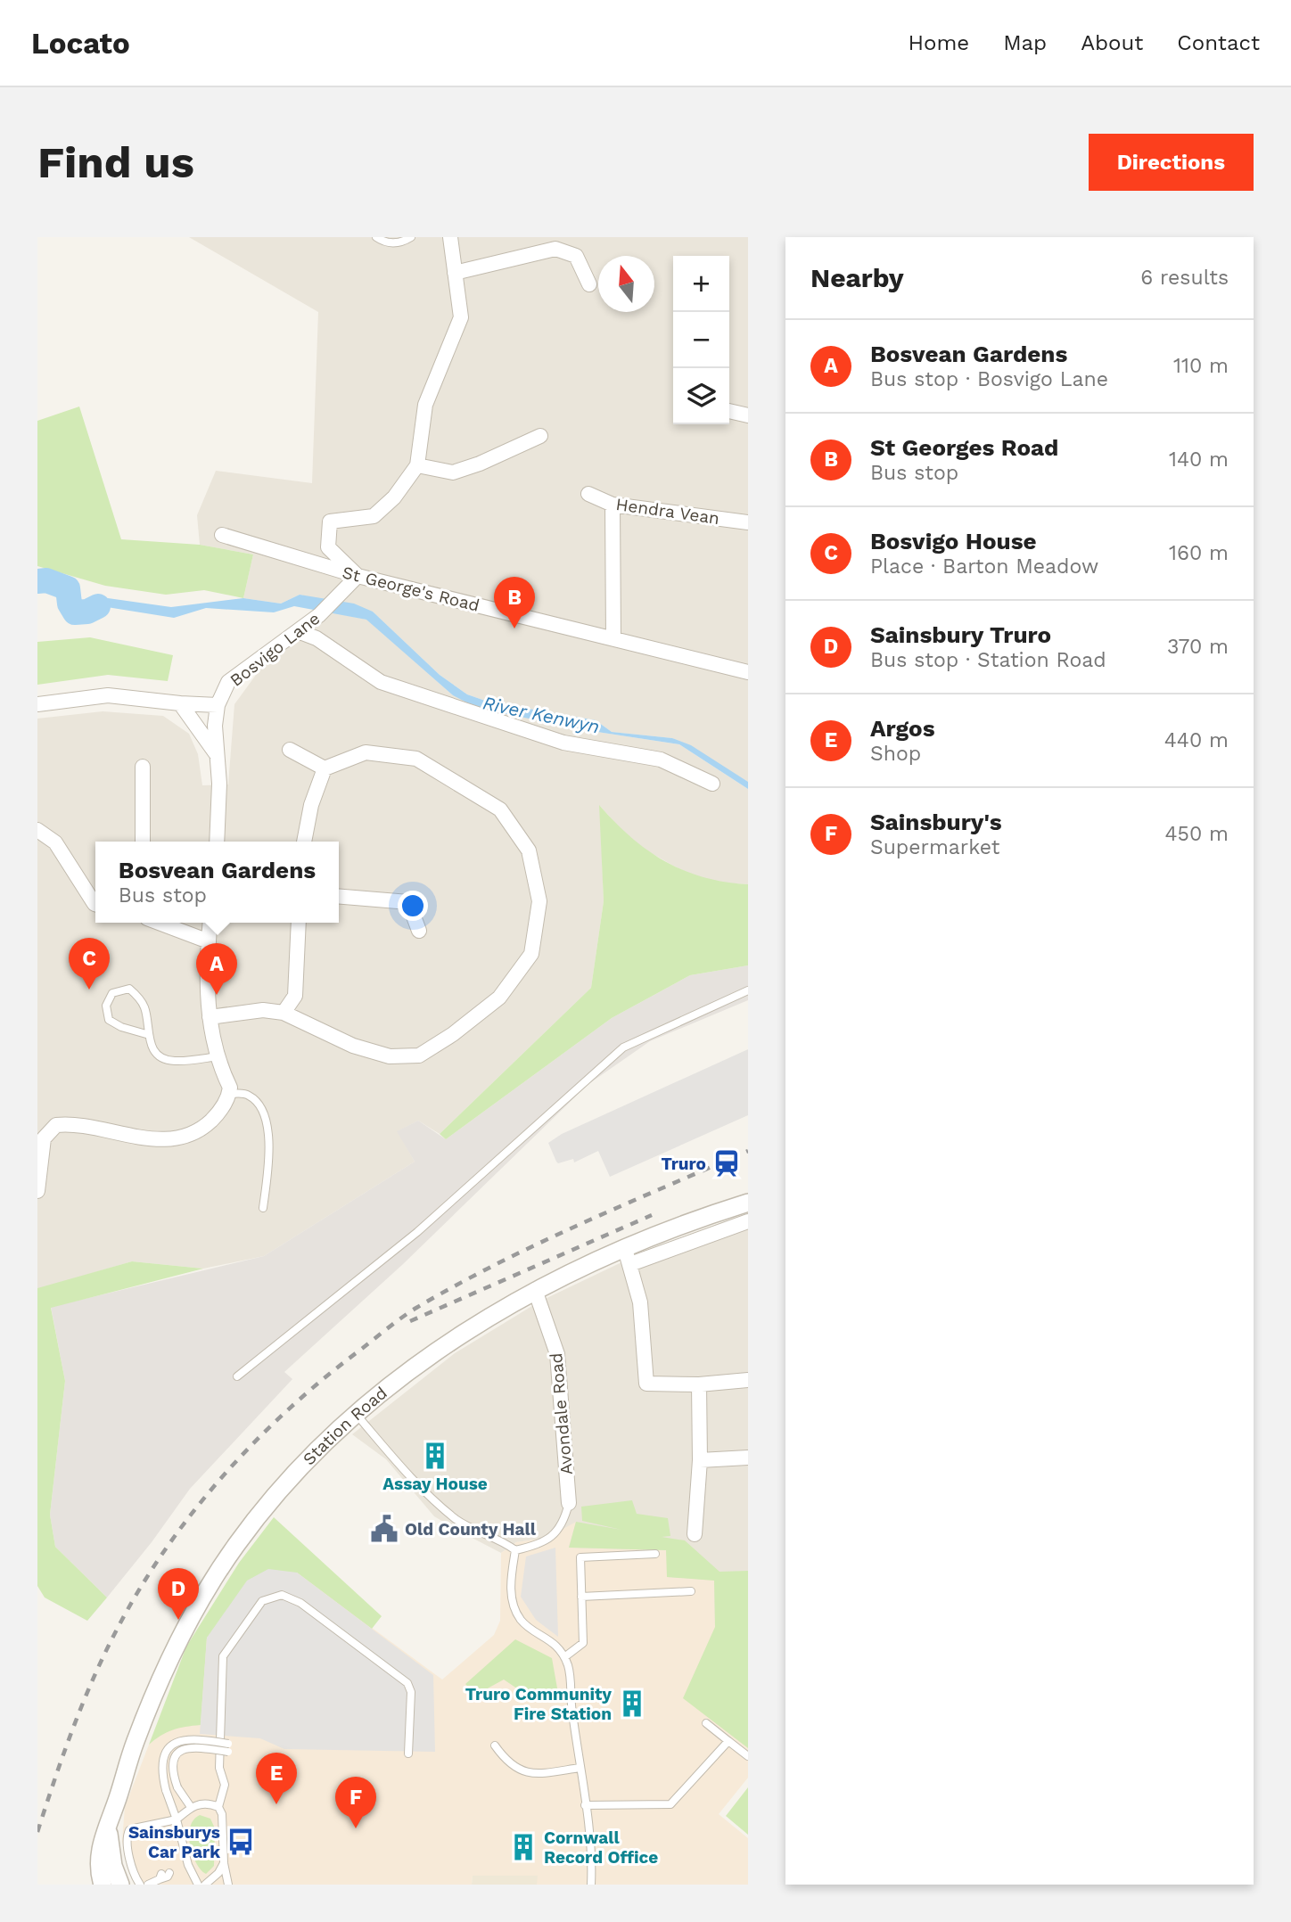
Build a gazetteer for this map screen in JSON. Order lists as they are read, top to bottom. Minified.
{"streets":{"street":["Hendra Vean","St George's Road","Bosvigo Lane","Avondale Road","Station Road"]},"crossings":[["St George's Road","Bosvigo Lane"],["Avondale Road","Station Road"]],"water":["River Kenwyn"],"places":{"station":["Truro"],"building":["Assay House","Truro Community Fire Station","Cornwall Record Office"],"public building":["Old County Hall"],"bus stop":["Sainsburys Car Park"]},"north":"top","page":{"header":"Locato","nav":["Home","Map","About","Contact"],"buttons":"Directions","title":"Find us","heading":["Nearby","6 results"],"map_buttons":["+","−"],"list":[{"mark":"A","name":"Bosvean Gardens","note":"Bus stop · Bosvigo Lane","value":"110 m"},{"mark":"B","name":"St Georges Road","note":"Bus stop","value":"140 m"},{"mark":"C","name":"Bosvigo House","note":"Place · Barton Meadow","value":"160 m"},{"mark":"D","name":"Sainsbury Truro","note":"Bus stop · Station Road","value":"370 m"},{"mark":"E","name":"Argos","note":"Shop","value":"440 m"},{"mark":"F","name":"Sainsbury's","note":"Supermarket","value":"450 m"}],"pins":["B","C","A","D","E","F"],"popup":["Bosvean Gardens","Bus stop"]}}
